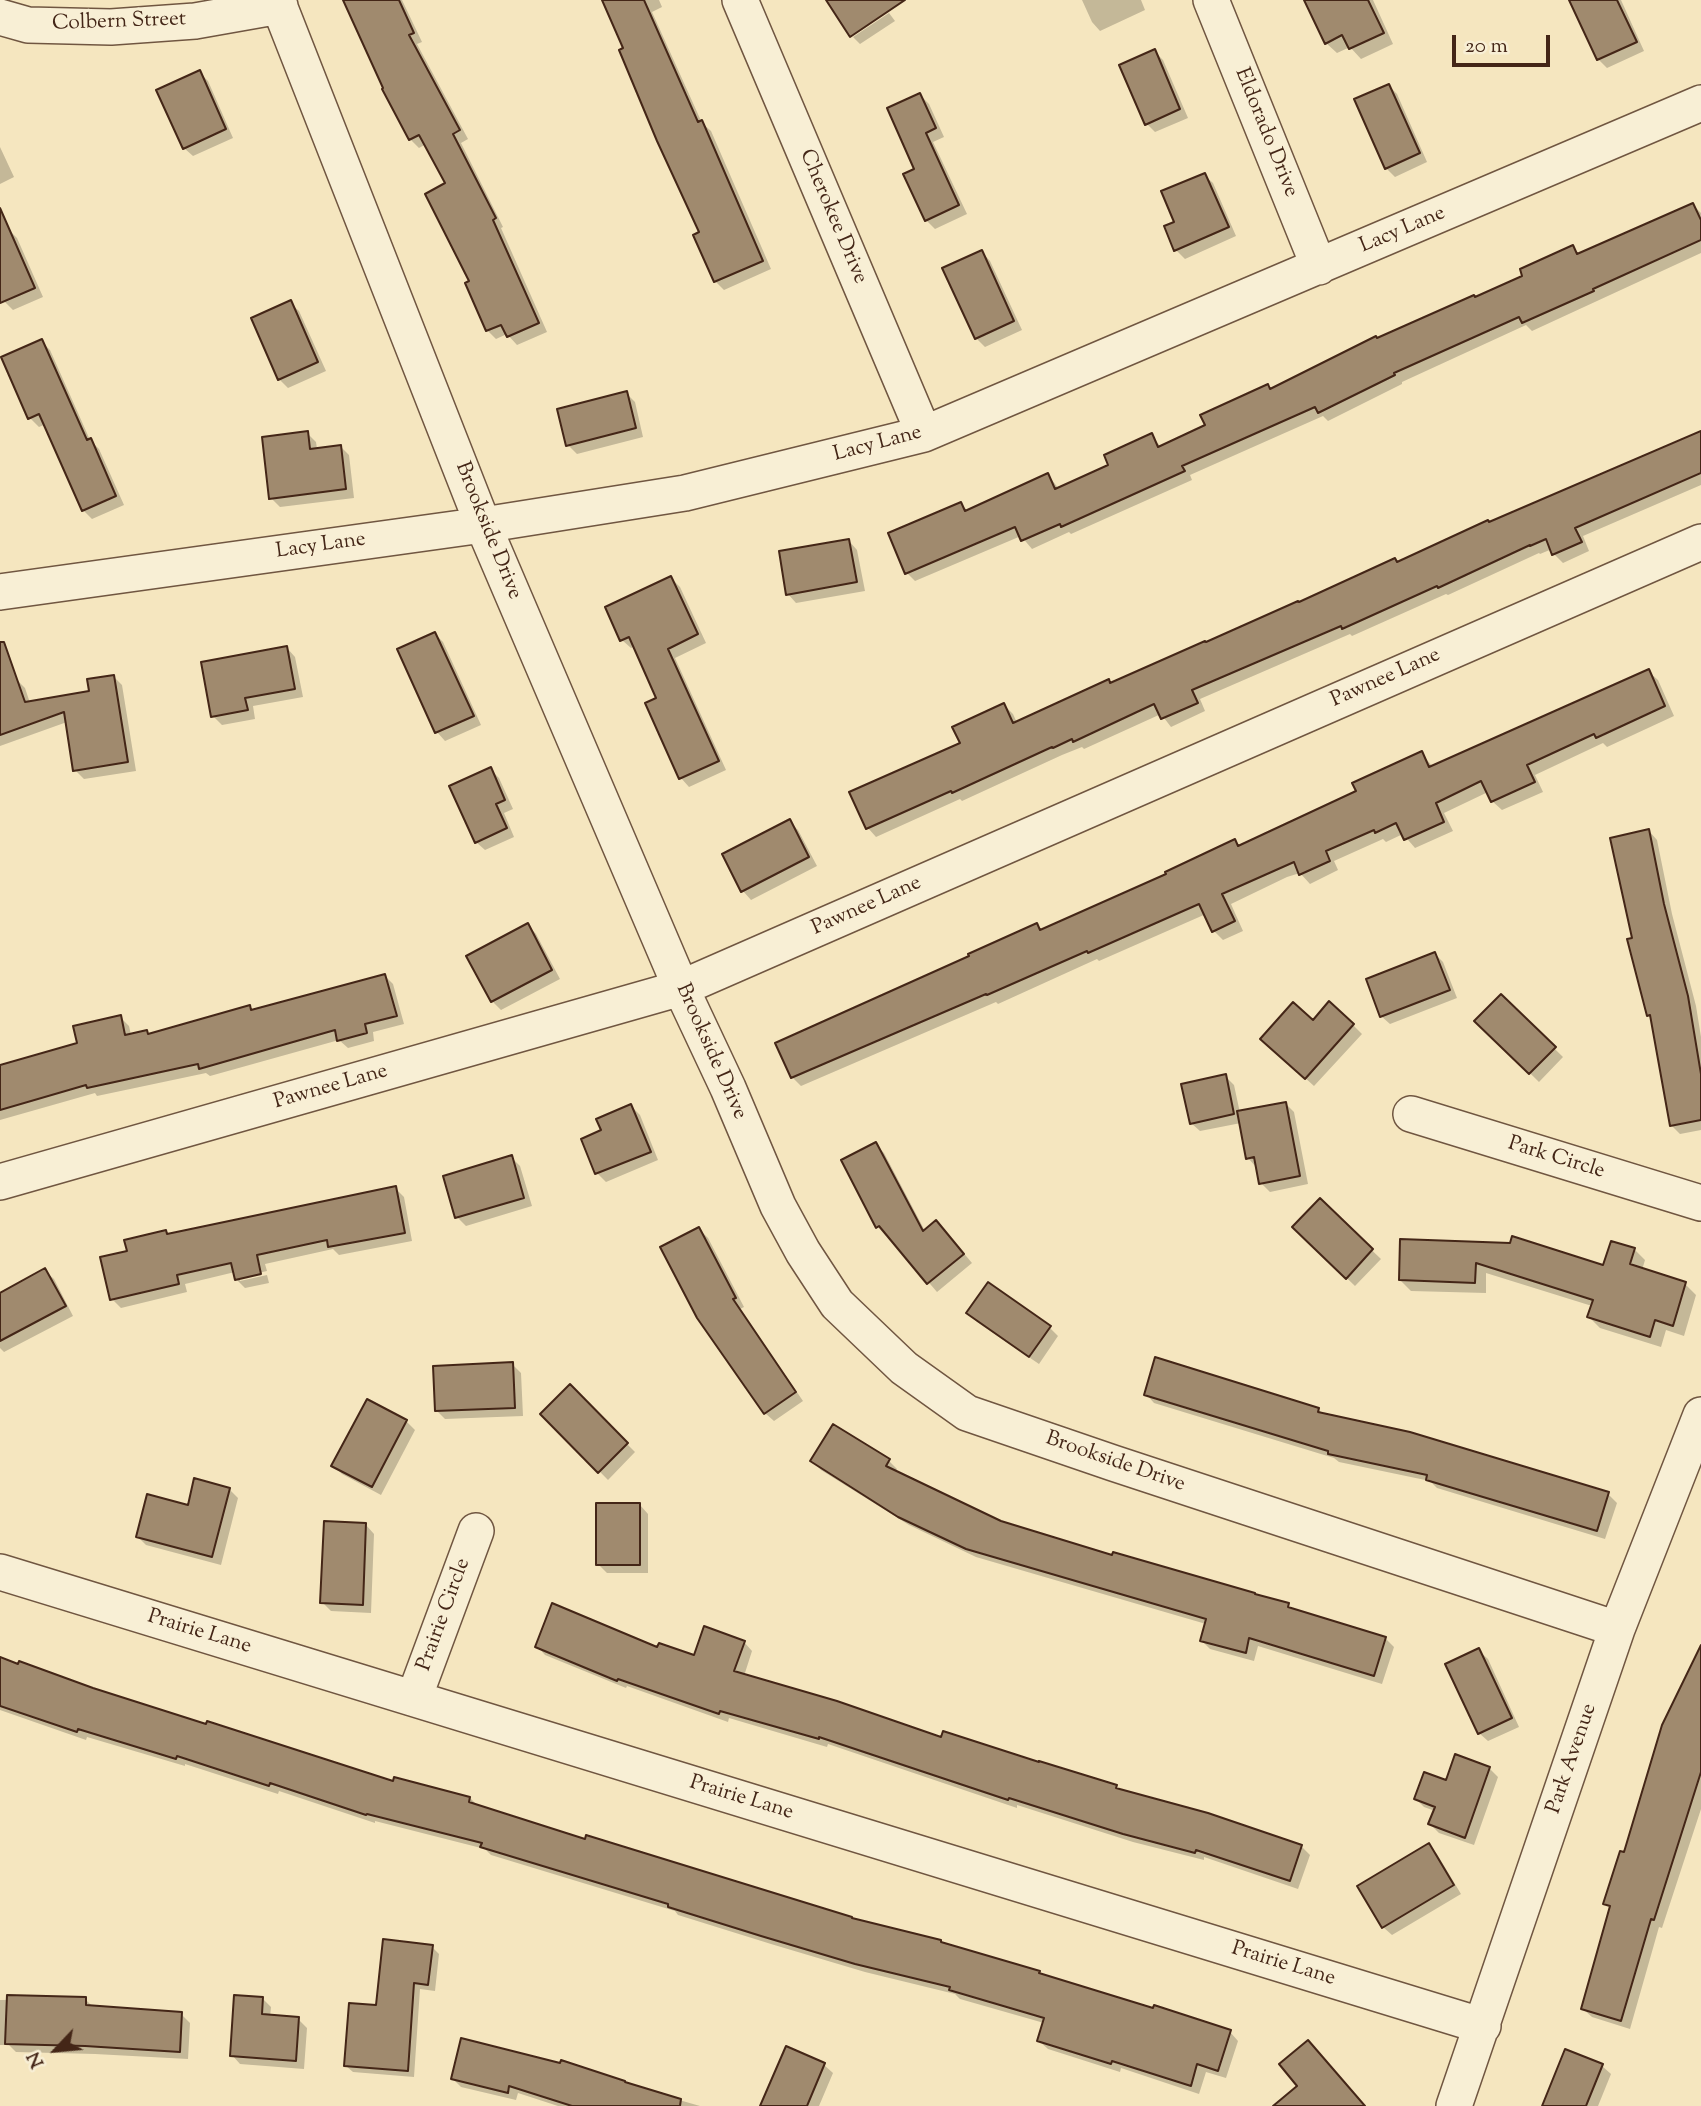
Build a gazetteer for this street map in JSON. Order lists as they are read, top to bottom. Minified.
{"streets":{"street":["Colbern Street","Eldorado Drive","Cherokee Drive","Lacy Lane","Brookside Drive","Pawnee Lane","Park Circle","Prairie Circle","Prairie Lane","Park Avenue"]},"crossings":[["Colbern Street","Brookside Drive"],["Eldorado Drive","Lacy Lane"],["Cherokee Drive","Lacy Lane"],["Lacy Lane","Brookside Drive"],["Brookside Drive","Pawnee Lane"],["Brookside Drive","Park Avenue"],["Prairie Circle","Prairie Lane"],["Prairie Lane","Park Avenue"]],"scale_bar":"20 m","north":"bottom left"}
